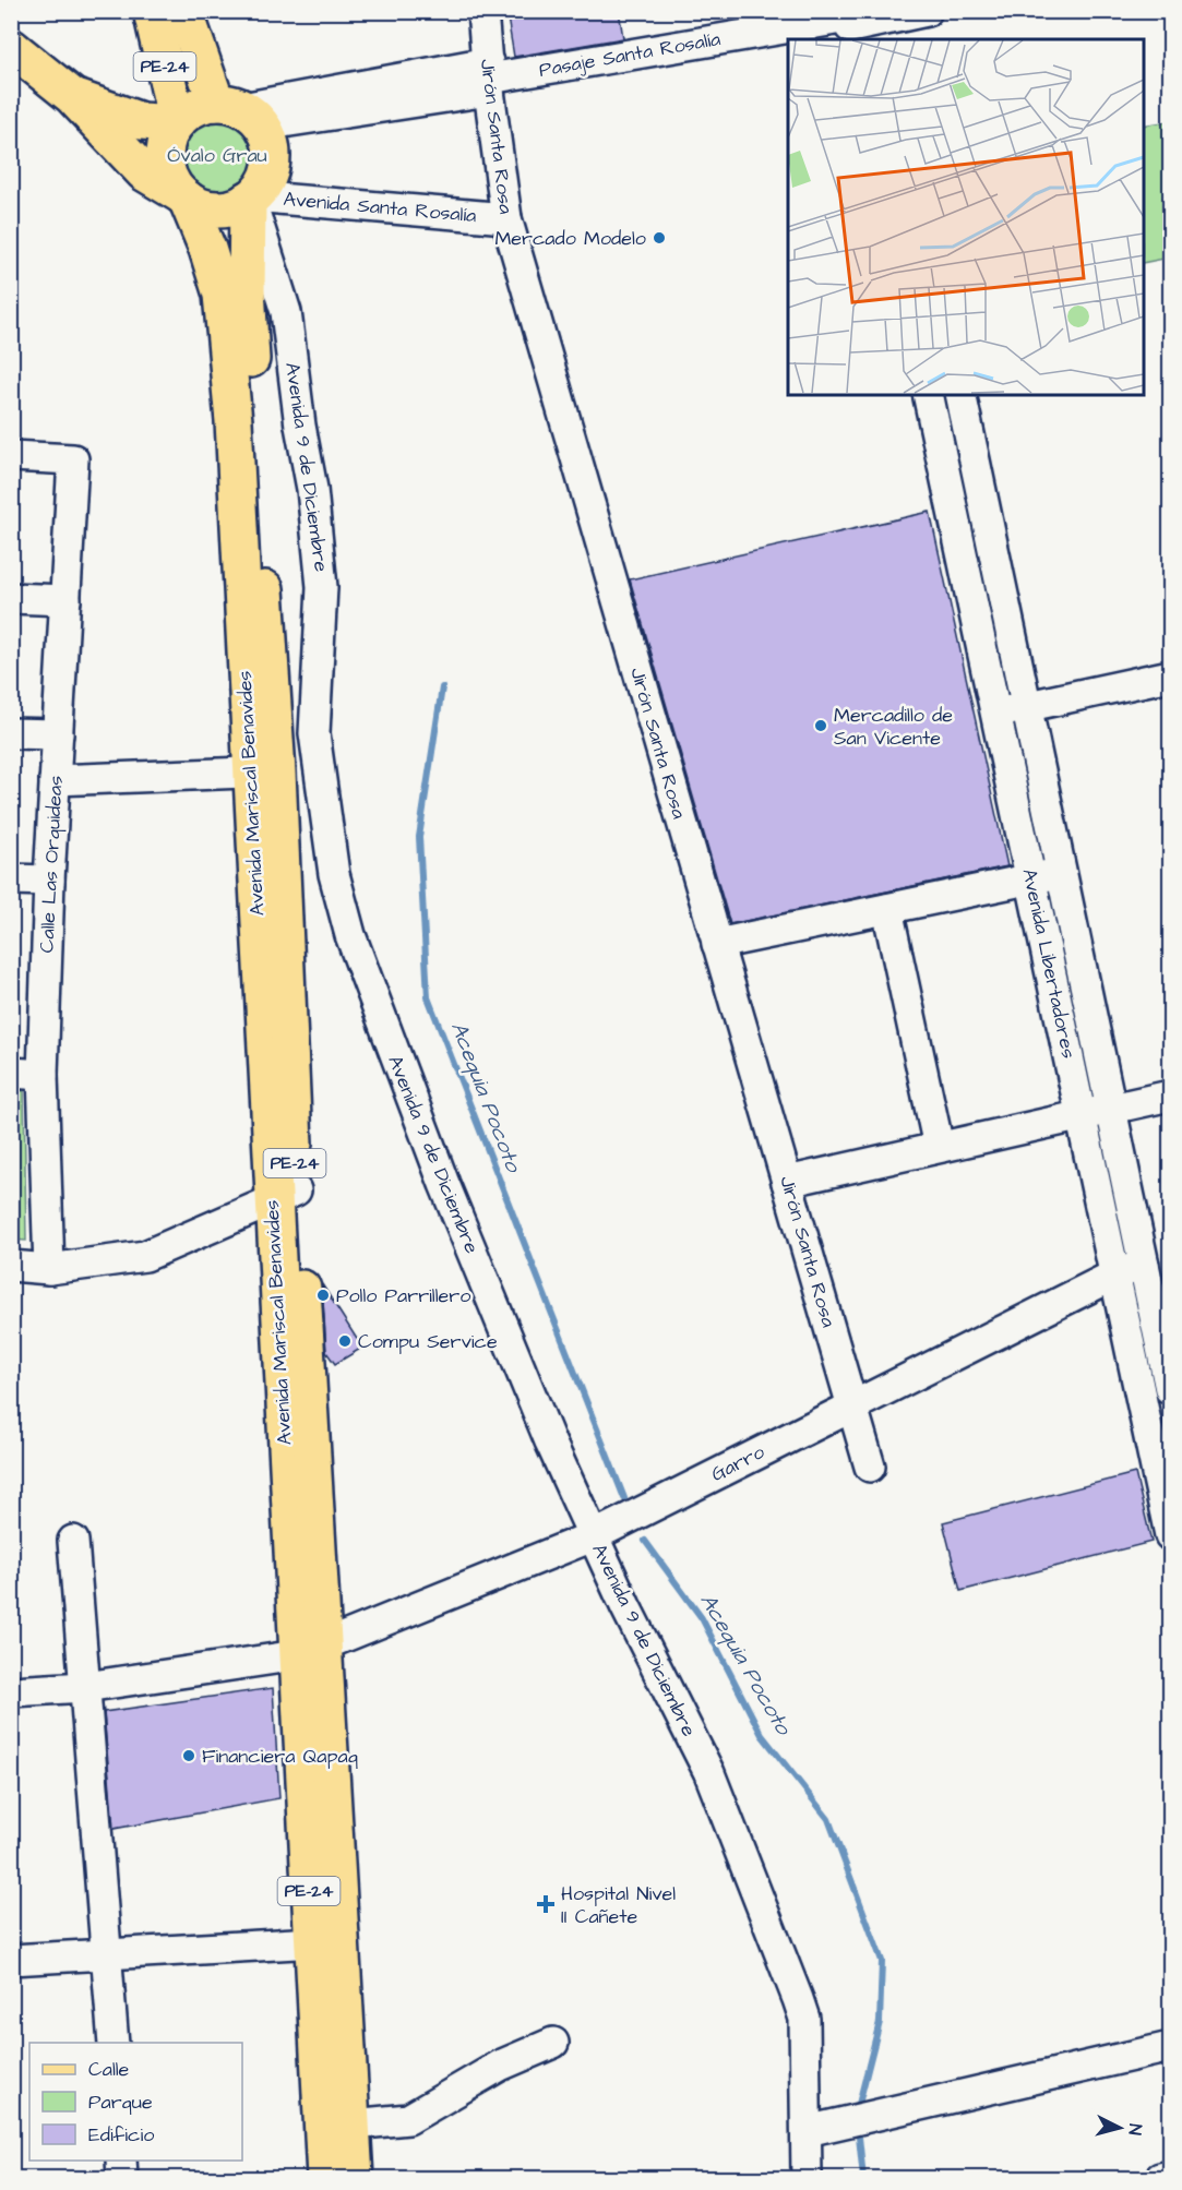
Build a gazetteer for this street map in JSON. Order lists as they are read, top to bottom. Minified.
{"streets":{"main road":["PE-24","Avenida Mariscal Benavides"],"street":["Pasaje Santa Rosalía","Jirón Santa Rosa","Avenida Santa Rosalía","Avenida 9 de Diciembre","Calle Las Orquideas","Avenida Libertadores","Garro"]},"crossings":[["Pasaje Santa Rosalía","Jirón Santa Rosa"],["PE-24","Avenida Santa Rosalía"],["PE-24","Avenida 9 de Diciembre"],["PE-24","Avenida Mariscal Benavides"],["Jirón Santa Rosa","Avenida Santa Rosalía"],["Jirón Santa Rosa","Garro"],["Avenida Santa Rosalía","Avenida 9 de Diciembre"],["Avenida Santa Rosalía","Avenida Mariscal Benavides"],["Avenida 9 de Diciembre","Avenida Mariscal Benavides"],["Avenida 9 de Diciembre","Garro"],["Avenida Mariscal Benavides","Garro"],["Avenida Libertadores","Garro"]],"water":["Acequia Pocoto"],"parks":["Óvalo Grau"],"places":{"other":["Mercado Modelo","Mercadillo de San Vicente","Pollo Parrillero","Compu Service","Financiera Qapaq"],"health":["Hospital Nivel II Cañete"]},"legend":["Calle","Parque","Edificio"],"north":"right"}
